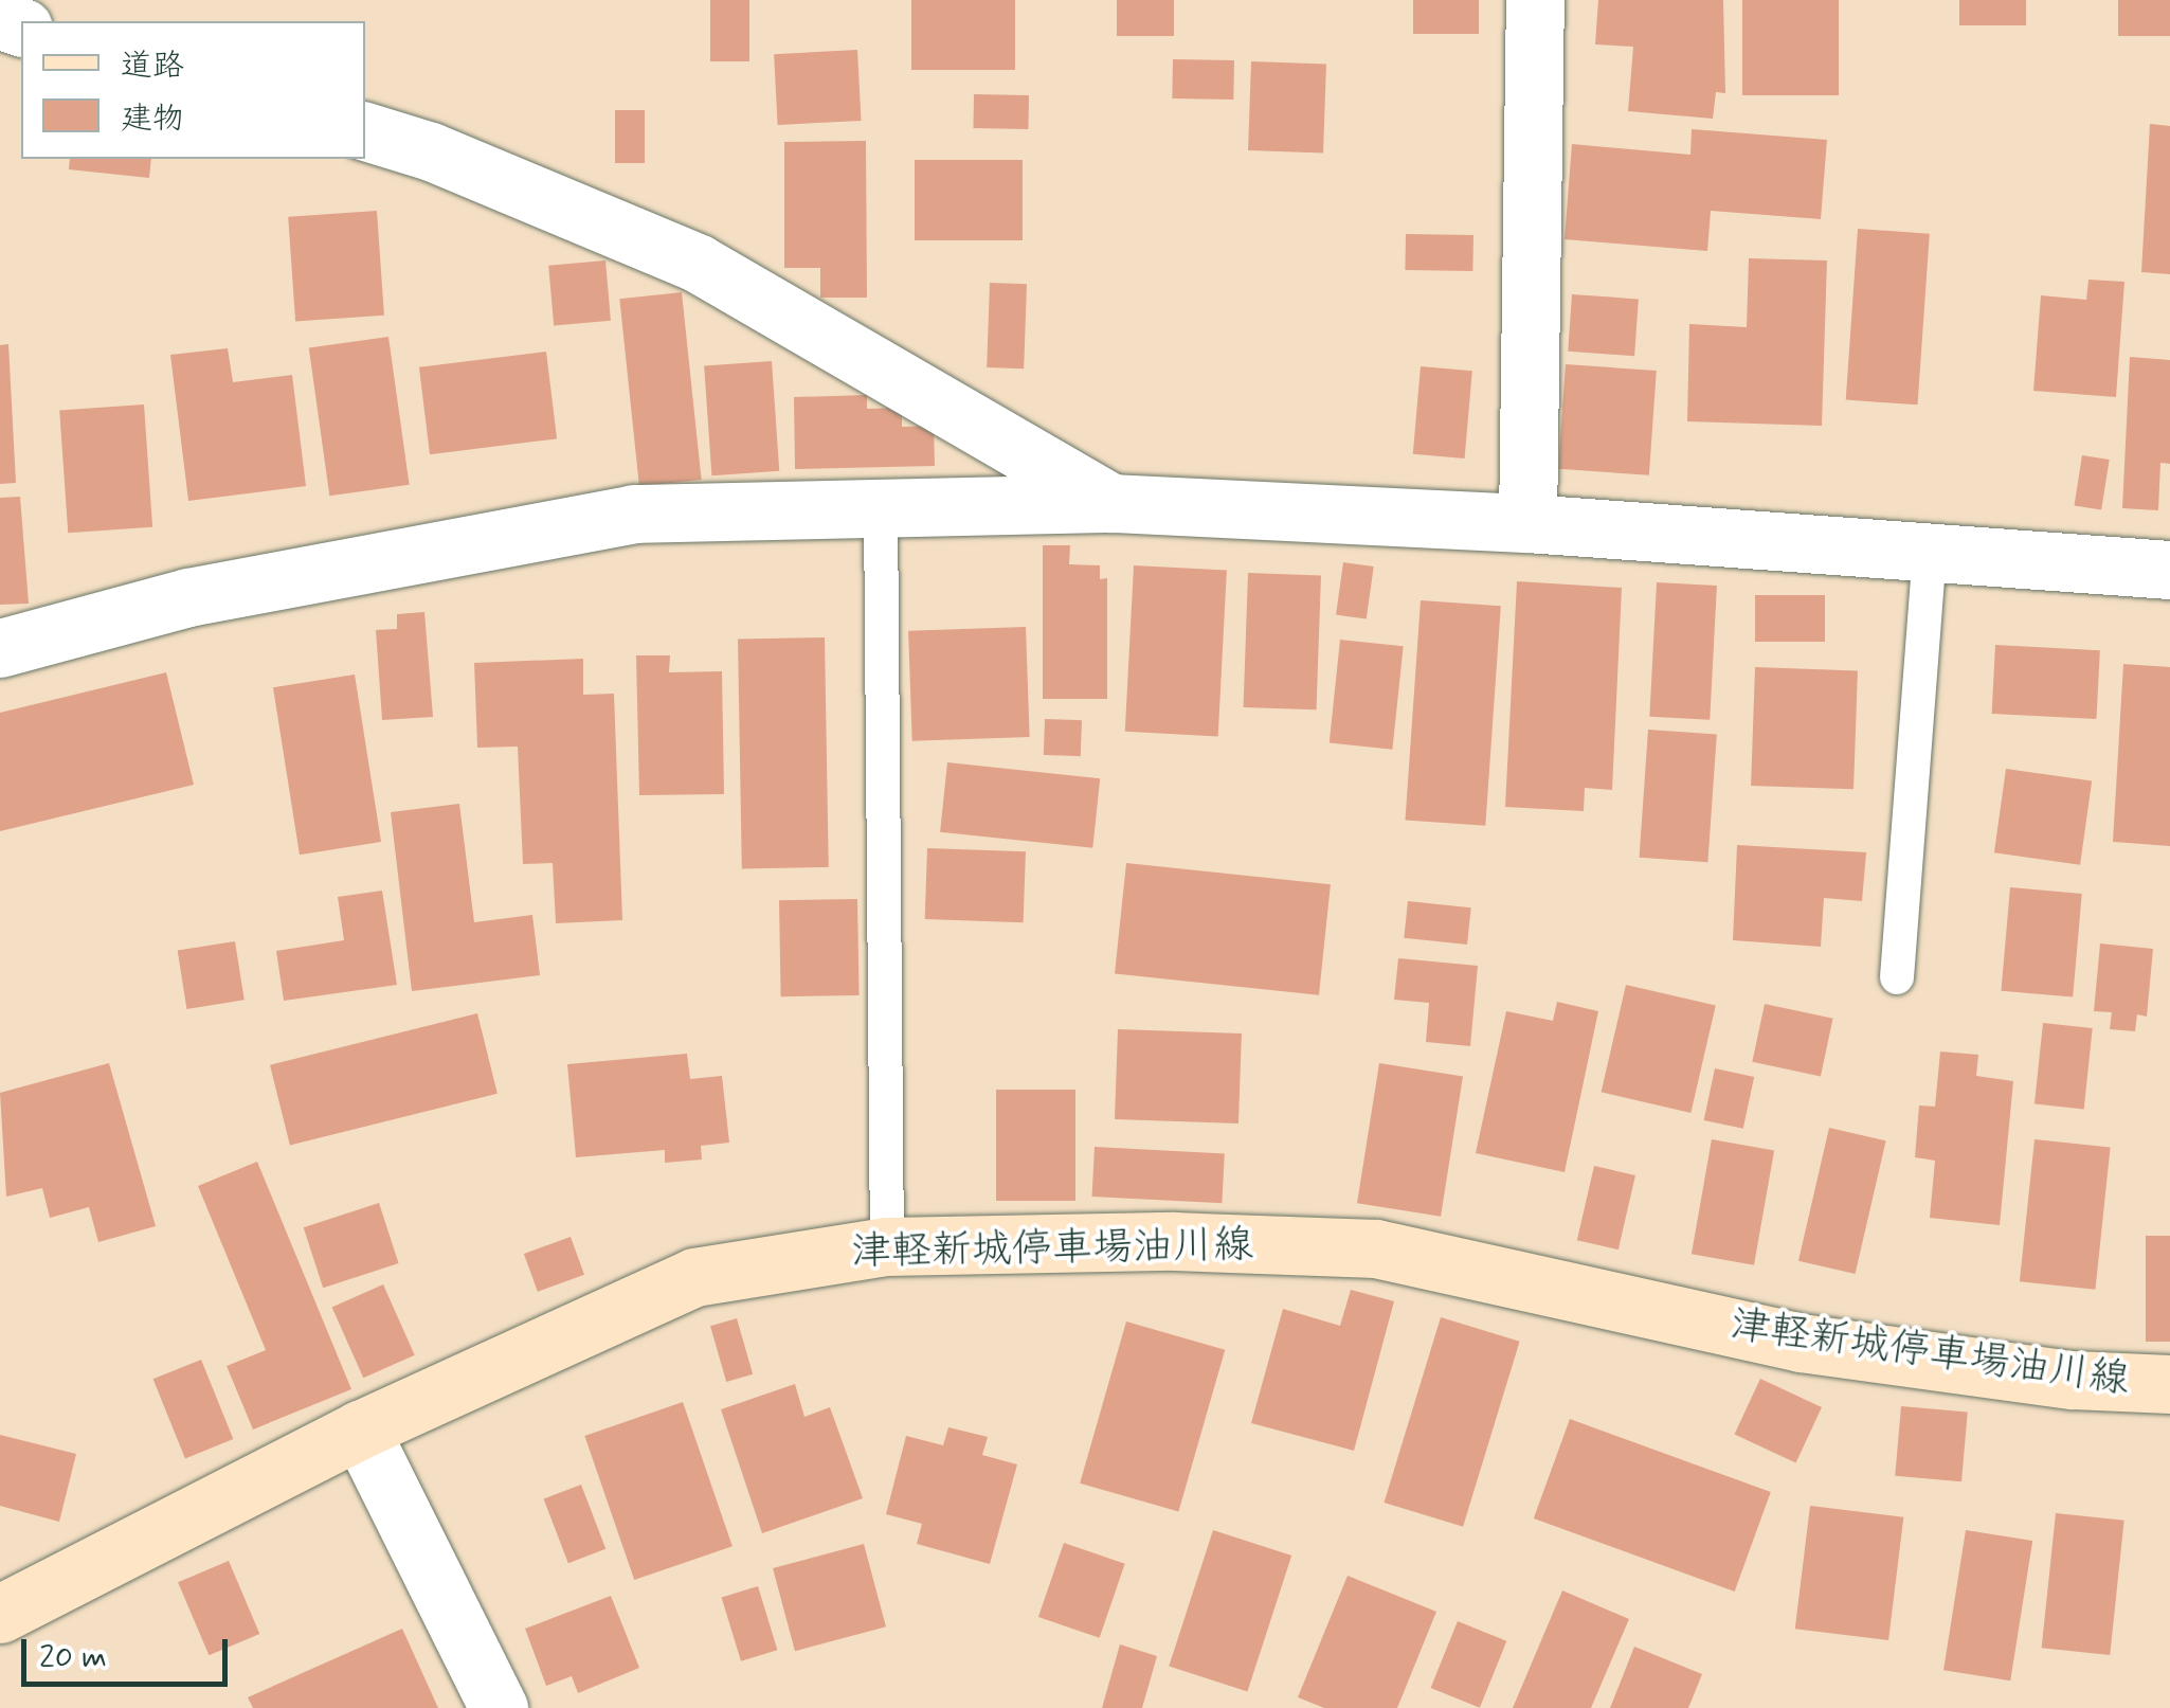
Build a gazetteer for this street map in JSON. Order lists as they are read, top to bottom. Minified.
{"streets":{"main road":["津軽新城停車場油川線"]},"legend":["道路","建物"],"scale_bar":"20 m"}
